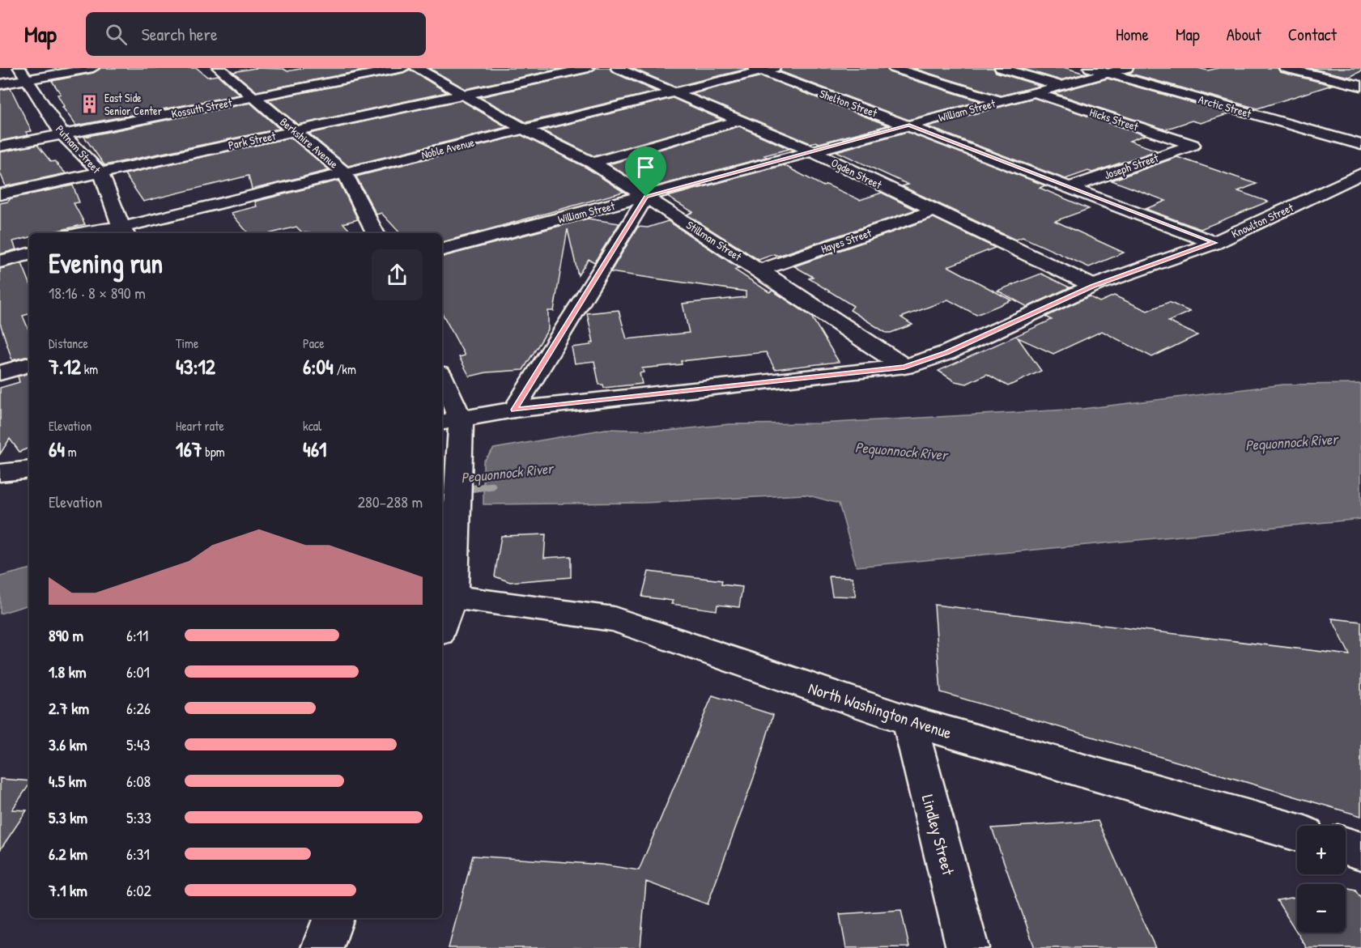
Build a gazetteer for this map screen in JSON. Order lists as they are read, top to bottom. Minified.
{"streets":{"street":["Shelton Street","Arctic Street","Kossuth Street","William Street","Hicks Street","Park Street","Berkshire Avenue","Noble Avenue","Putnam Street","Joseph Street","Ogden Street","Knowlton Street","Stillman Street","Hayes Street","North Washington Avenue","Lindley Street"]},"crossings":[["Shelton Street","William Street"],["Shelton Street","Noble Avenue"],["Shelton Street","Joseph Street"],["Shelton Street","Knowlton Street"],["Arctic Street","William Street"],["Kossuth Street","Berkshire Avenue"],["Kossuth Street","Putnam Street"],["William Street","Hicks Street"],["William Street","Ogden Street"],["William Street","Stillman Street"],["Hicks Street","Joseph Street"],["Park Street","Berkshire Avenue"],["Park Street","Putnam Street"],["Park Street","Stillman Street"],["Berkshire Avenue","Noble Avenue"],["Noble Avenue","Putnam Street"],["Noble Avenue","Ogden Street"],["Noble Avenue","Stillman Street"],["Ogden Street","Knowlton Street"],["Ogden Street","Hayes Street"],["Knowlton Street","Stillman Street"],["Stillman Street","Hayes Street"],["North Washington Avenue","Lindley Street"]],"water":["Pequonnock River"],"places":{"building":["East Side Senior Center"]},"page":{"header":"Map","search":"Search here","nav":["Home","Map","About","Contact"],"heading":["Evening run","18:16 · 8 × 890 m"],"stats":[["Distance","7.12 km"],["Time","43:12"],["Pace","6:04 /km"],["Elevation","64 m"],["Heart rate","167 bpm"],["kcal","461"]],"chart":["Elevation","280–288 m"],"list":[{"name":"890 m","note":"6:11"},{"name":"1.8 km","note":"6:01"},{"name":"2.7 km","note":"6:26"},{"name":"3.6 km","note":"5:43"},{"name":"4.5 km","note":"6:08"},{"name":"5.3 km","note":"5:33"},{"name":"6.2 km","note":"6:31"},{"name":"7.1 km","note":"6:02"}],"map_buttons":["+","−"]}}
